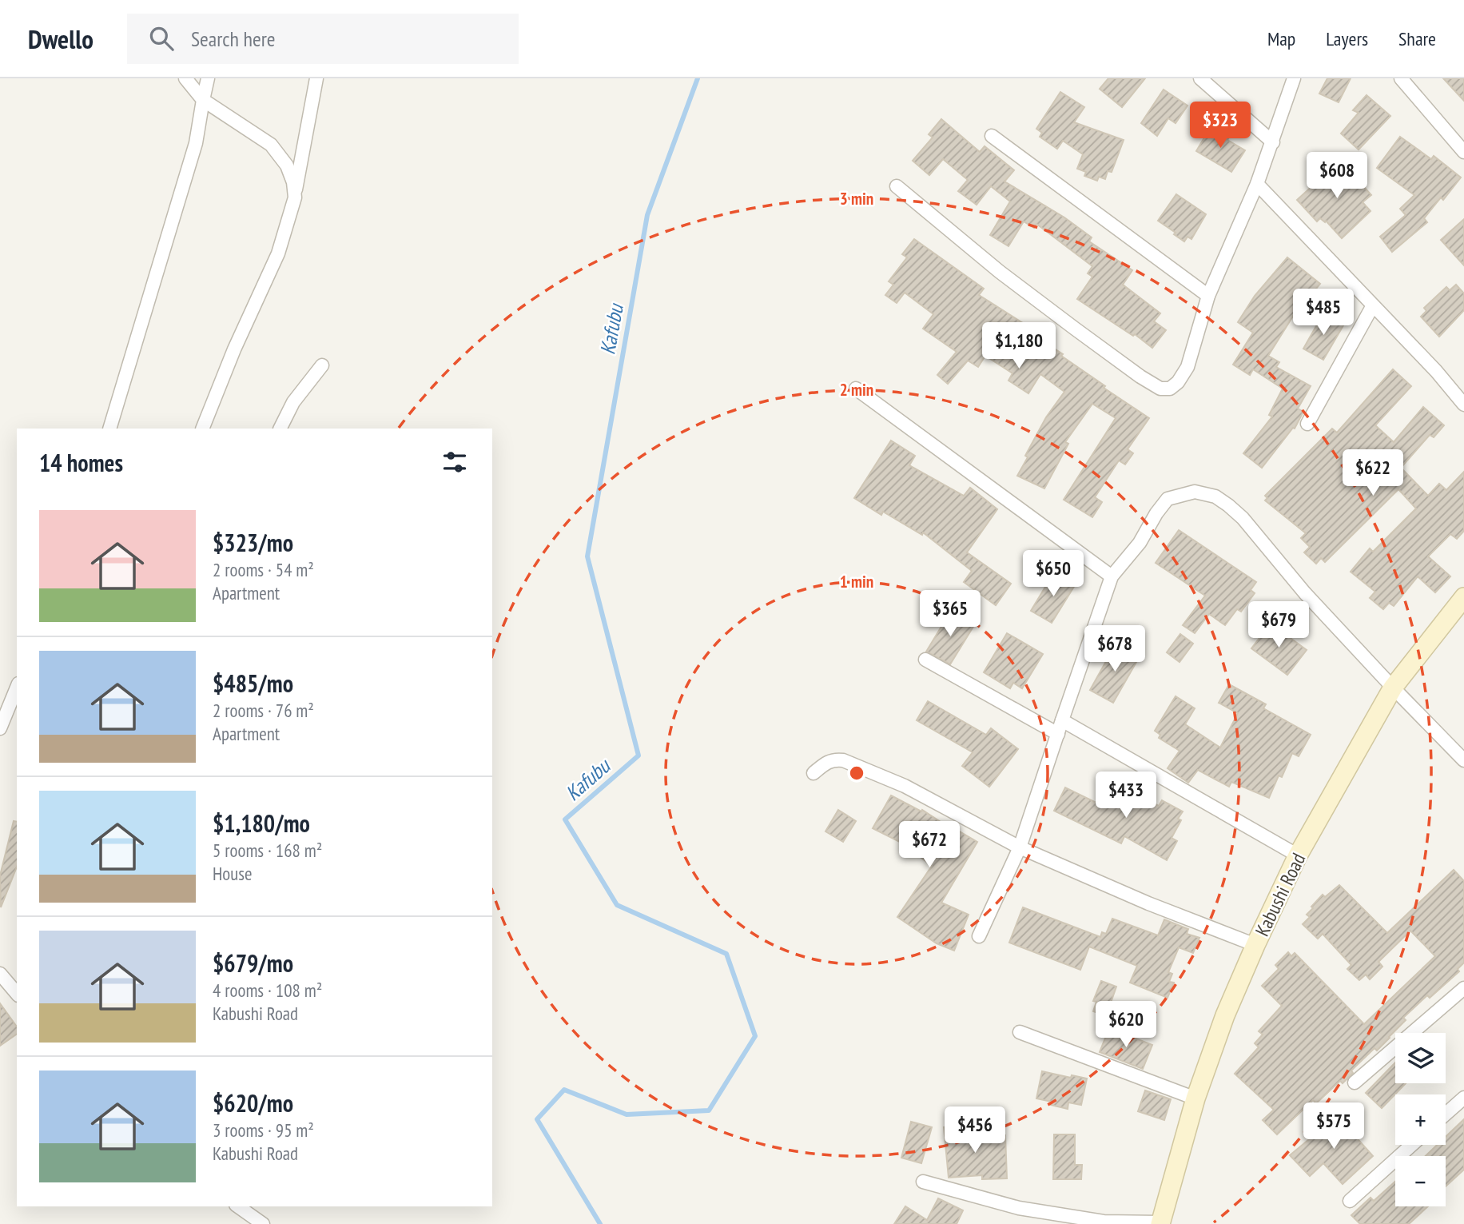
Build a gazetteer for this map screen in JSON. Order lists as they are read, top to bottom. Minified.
{"streets":{"main road":["Kabushi Road"]},"water":["Kafubu"],"page":{"header":"Dwello","search":"Search here","nav":["Map","Layers","Share"],"price":["$323","$608","$485","$1,180","$622","$650","$365","$679","$678","$433","$672","$620","$575","$456"],"heading":"14 homes","list":[{"name":"$323/mo","note":"2 rooms · 54 m² · Apartment"},{"name":"$485/mo","note":"2 rooms · 76 m² · Apartment"},{"name":"$1,180/mo","note":"5 rooms · 168 m² · House"},{"name":"$679/mo","note":"4 rooms · 108 m² · Kabushi Road"},{"name":"$620/mo","note":"3 rooms · 95 m² · Kabushi Road"}],"map_buttons":["+","−"]},"rings":["3 min","2 min","1 min"]}
